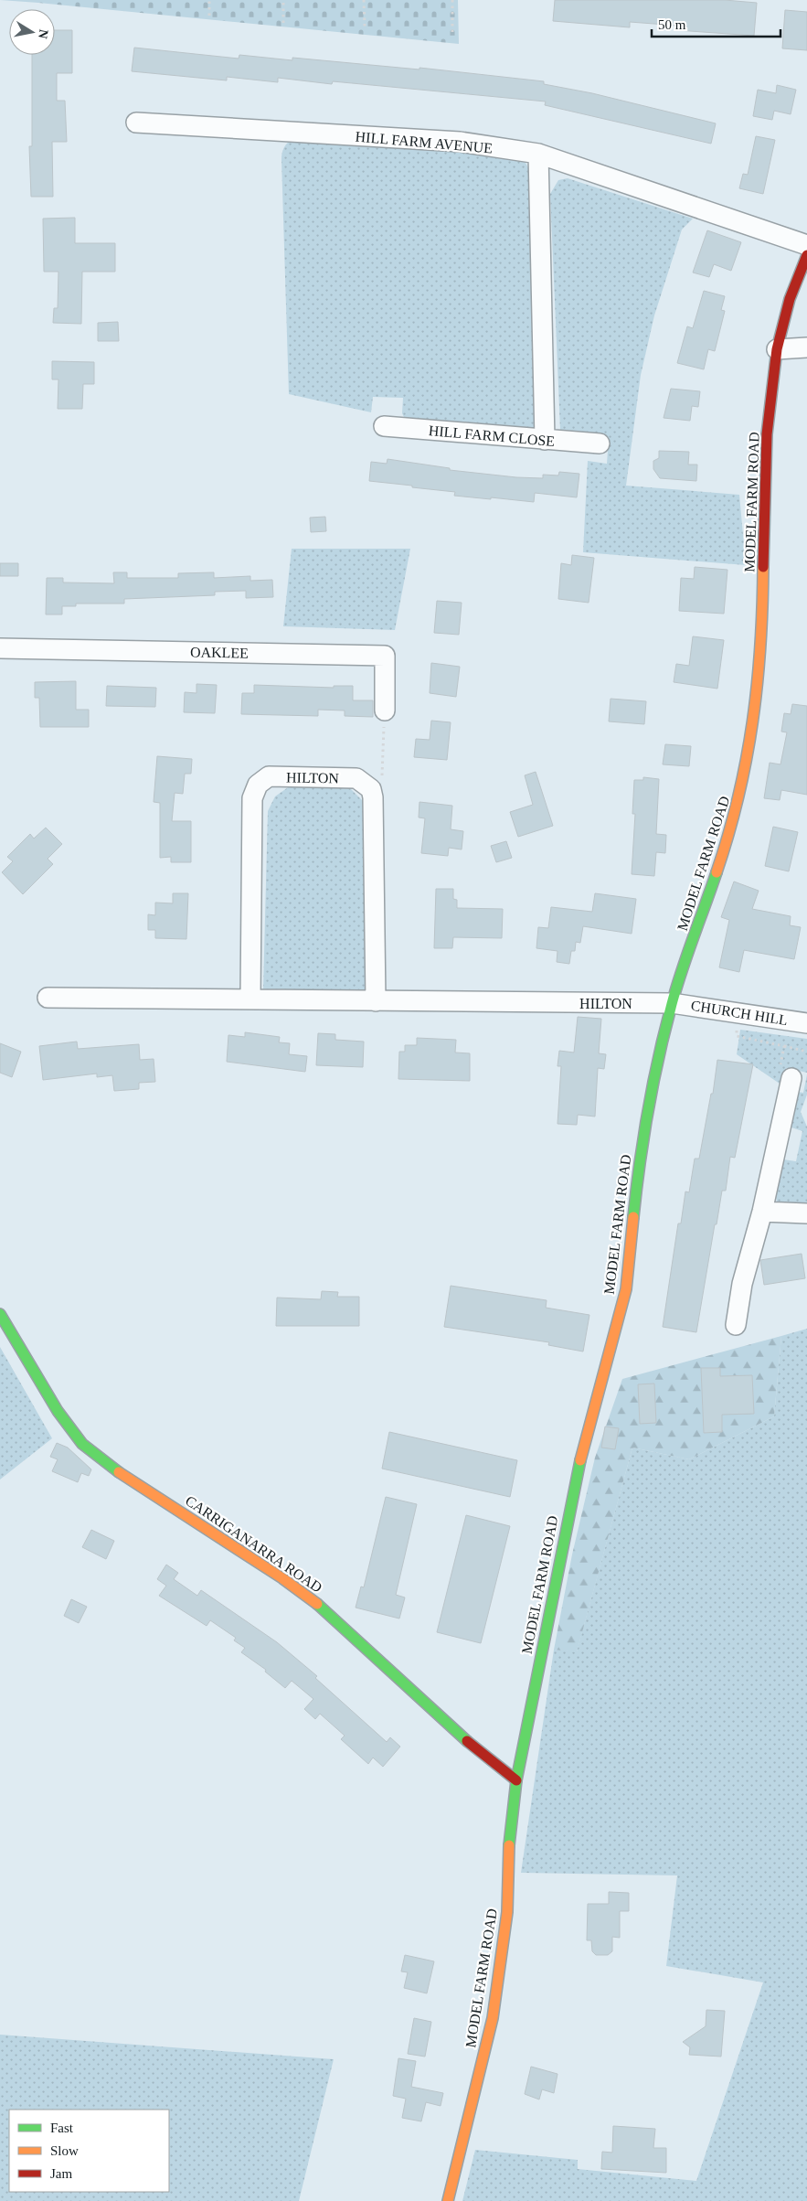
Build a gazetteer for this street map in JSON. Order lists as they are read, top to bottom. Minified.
{"streets":{"main road":["MODEL FARM ROAD","CARRIGANARRA ROAD"],"street":["HILL FARM AVENUE","HILL FARM CLOSE","OAKLEE","HILTON","CHURCH HILL"]},"crossings":[["MODEL FARM ROAD","HILTON"],["MODEL FARM ROAD","CHURCH HILL"],["MODEL FARM ROAD","CARRIGANARRA ROAD"],["HILTON","CHURCH HILL"]],"legend":["Fast","Slow","Jam"],"scale_bar":"50 m","north":"right"}
